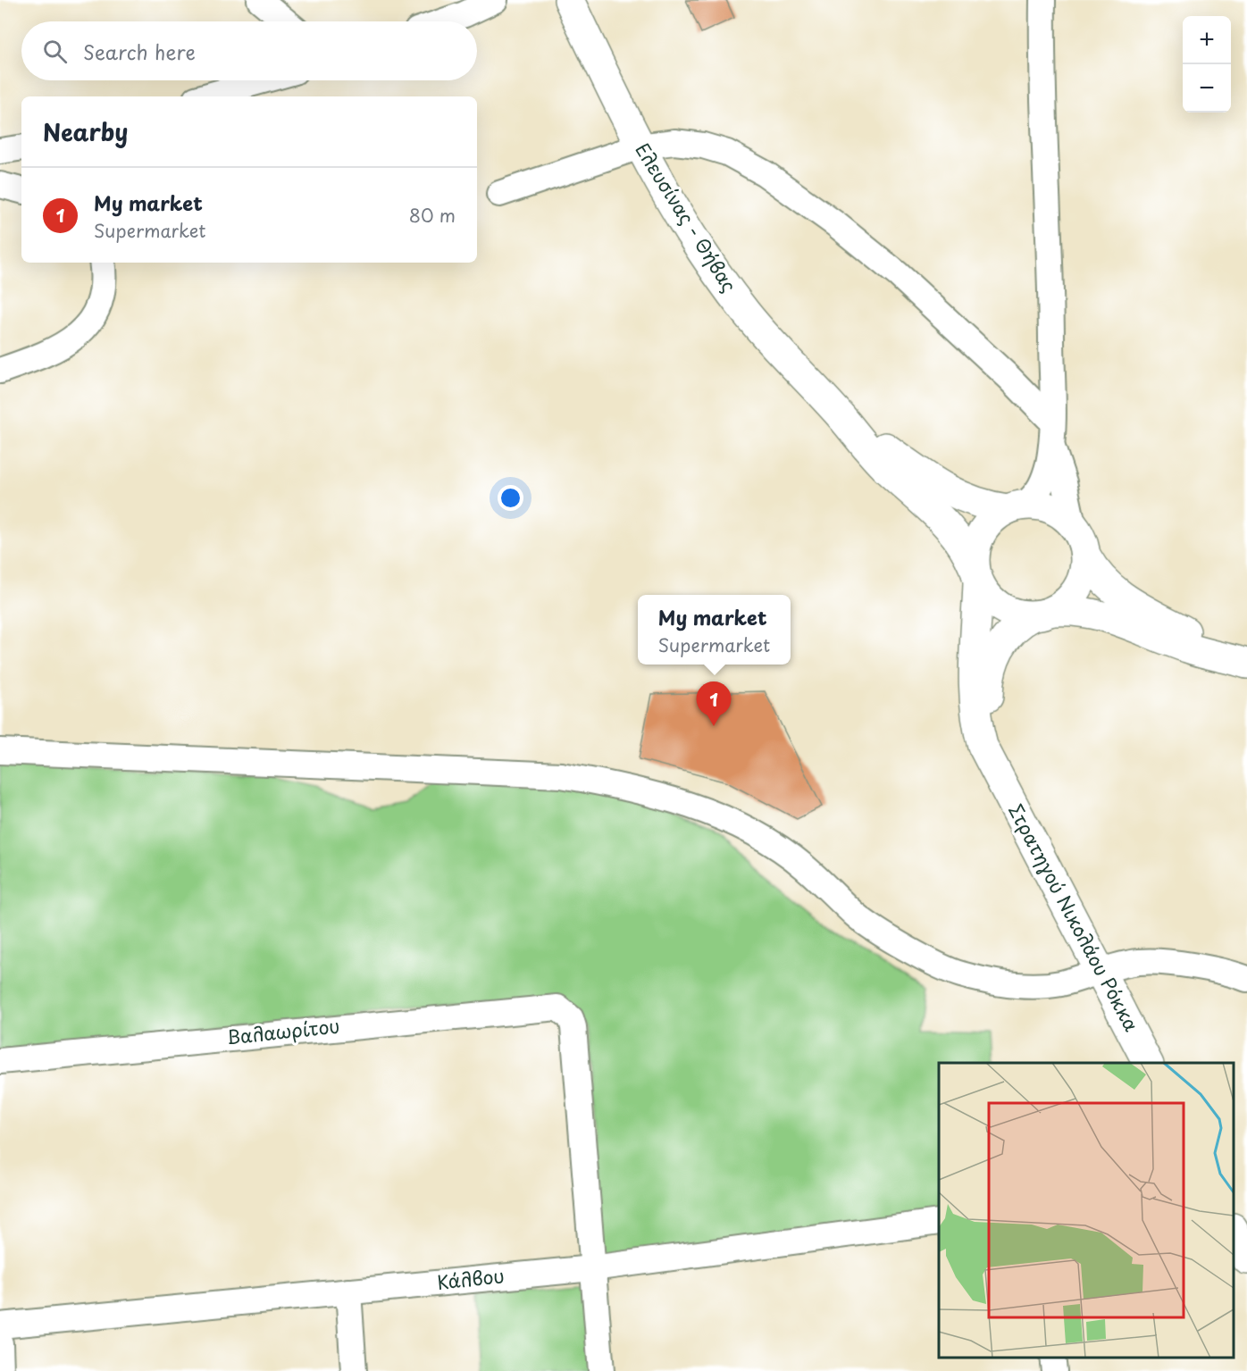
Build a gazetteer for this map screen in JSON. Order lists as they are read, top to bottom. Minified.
{"streets":{"main road":["Ελευσίνας - Θήβας","Στρατηγού Νικολάου Ρόκκα"],"street":["Βαλαωρίτου","Κάλβου"]},"crossings":[["Ελευσίνας - Θήβας","Στρατηγού Νικολάου Ρόκκα"],["Βαλαωρίτου","Κάλβου"]],"page":{"map_buttons":["+","−"],"search":"Search here","heading":"Nearby","list":[{"mark":"1","name":"My market","note":"Supermarket","value":"80 m"}],"popup":["My market","Supermarket"],"pins":"1"}}
